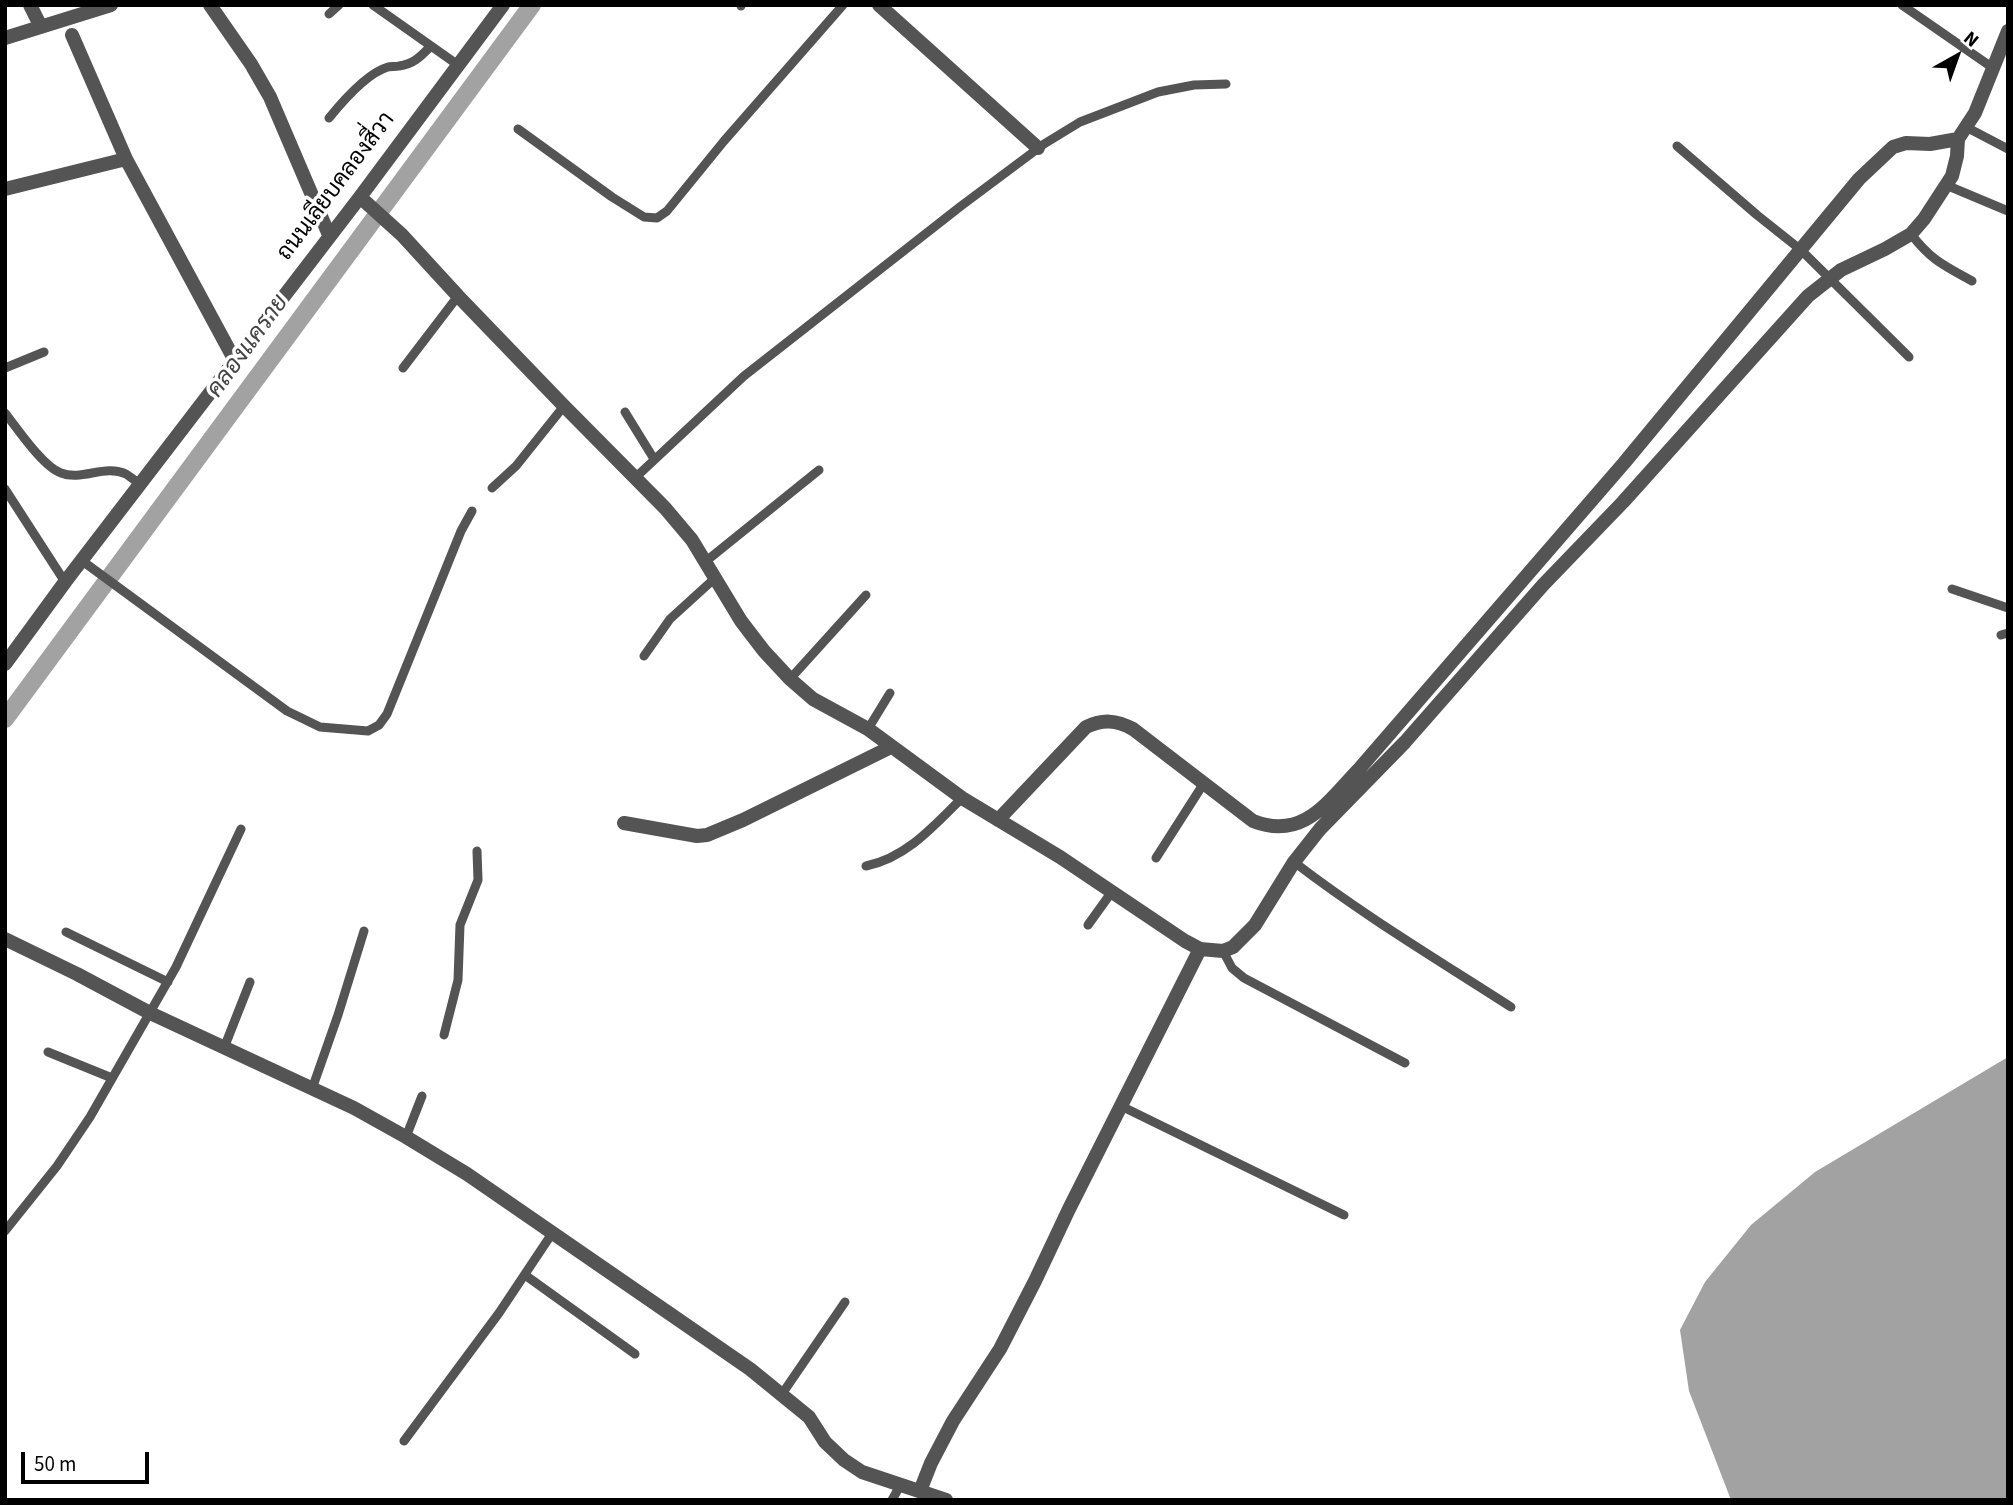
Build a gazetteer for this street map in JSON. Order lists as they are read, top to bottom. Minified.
{"streets":{"street":["ถนนเลียบคลองสี่วา"]},"water":["คลองเเคราย"],"scale_bar":"50 m","north":"top right"}
